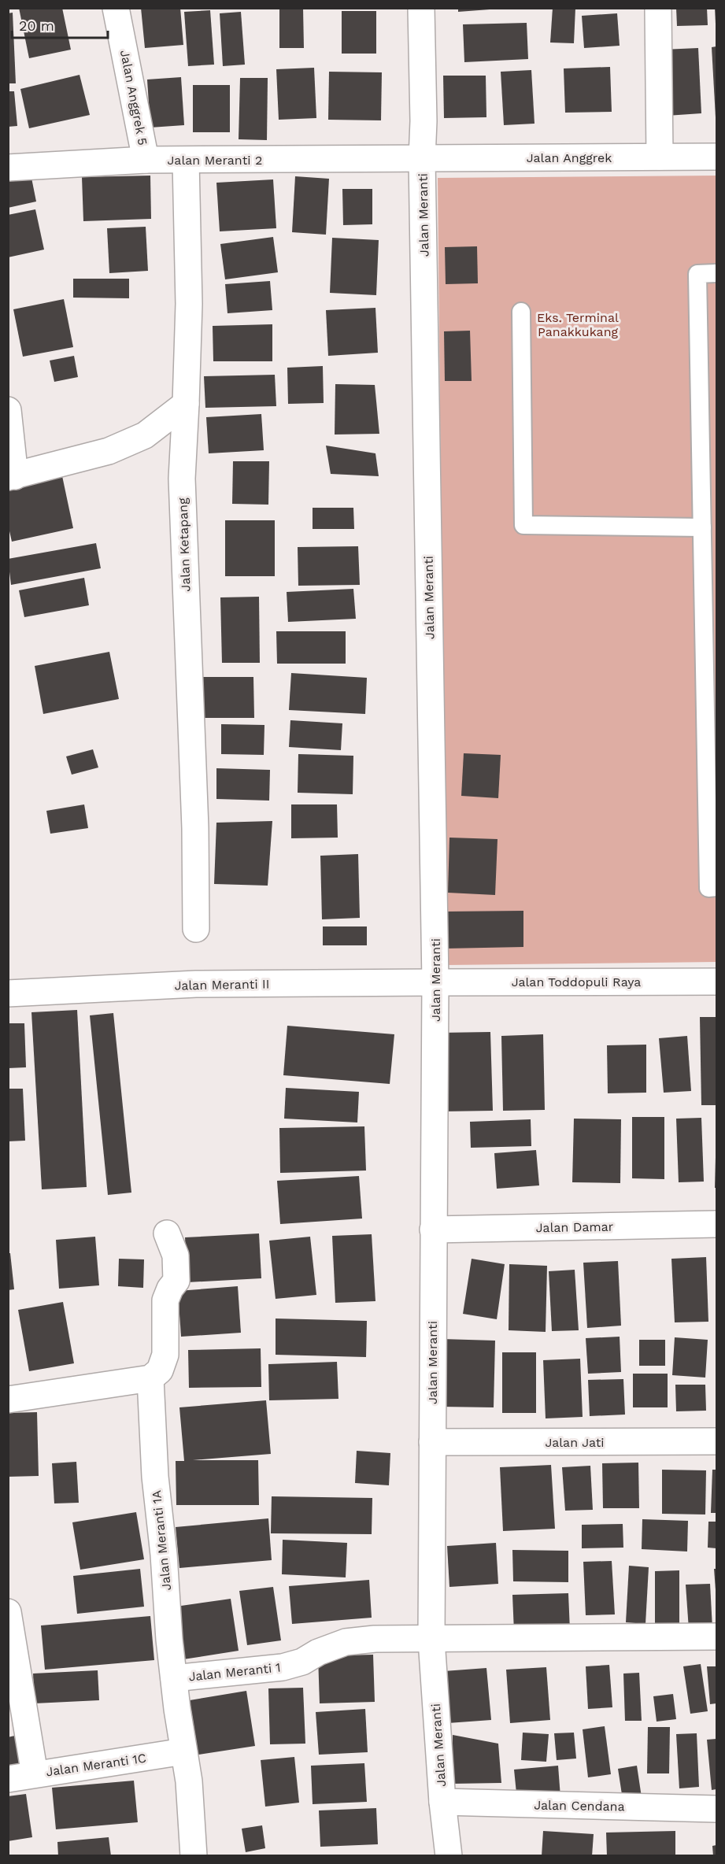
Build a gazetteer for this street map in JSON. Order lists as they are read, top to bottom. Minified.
{"streets":{"street":["Jalan Anggrek 5","Jalan Anggrek","Jalan Meranti 2","Jalan Meranti","Jalan Ketapang","Jalan Toddopuli Raya","Jalan Meranti II","Jalan Damar","Jalan Jati","Jalan Meranti 1A","Jalan Meranti 1","Jalan Meranti 1C","Jalan Cendana"]},"crossings":[["Jalan Anggrek 5","Jalan Meranti 2"],["Jalan Anggrek","Jalan Meranti 2"],["Jalan Anggrek","Jalan Meranti"],["Jalan Meranti 2","Jalan Meranti"],["Jalan Meranti 2","Jalan Ketapang"],["Jalan Meranti","Jalan Toddopuli Raya"],["Jalan Meranti","Jalan Meranti II"],["Jalan Meranti","Jalan Damar"],["Jalan Meranti","Jalan Jati"],["Jalan Meranti","Jalan Meranti 1"],["Jalan Meranti","Jalan Cendana"],["Jalan Toddopuli Raya","Jalan Meranti II"],["Jalan Meranti 1A","Jalan Meranti 1"],["Jalan Meranti 1A","Jalan Meranti 1C"]],"parks":["Eks. Terminal Panakkukang"],"scale_bar":"20 m"}
